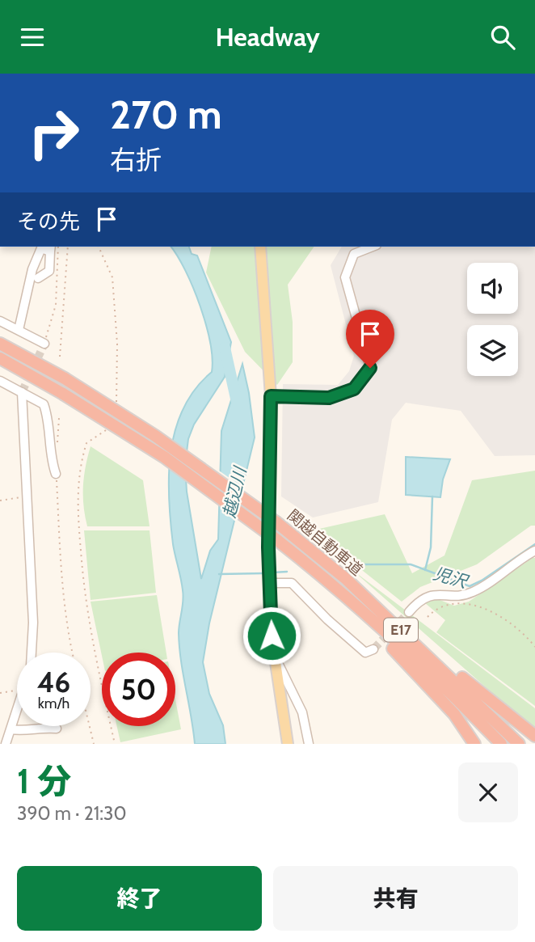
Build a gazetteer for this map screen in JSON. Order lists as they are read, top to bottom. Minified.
{"streets":{"highway":["関越自動車道","E17"]},"water":["越辺川","児沢"],"page":{"header":"Headway","turn":["270 m","右折"],"then":"その先","speed":"46 km/h","limit":"50","heading":["1 分","390 m · 21:30"],"buttons":["終了","共有"]}}
